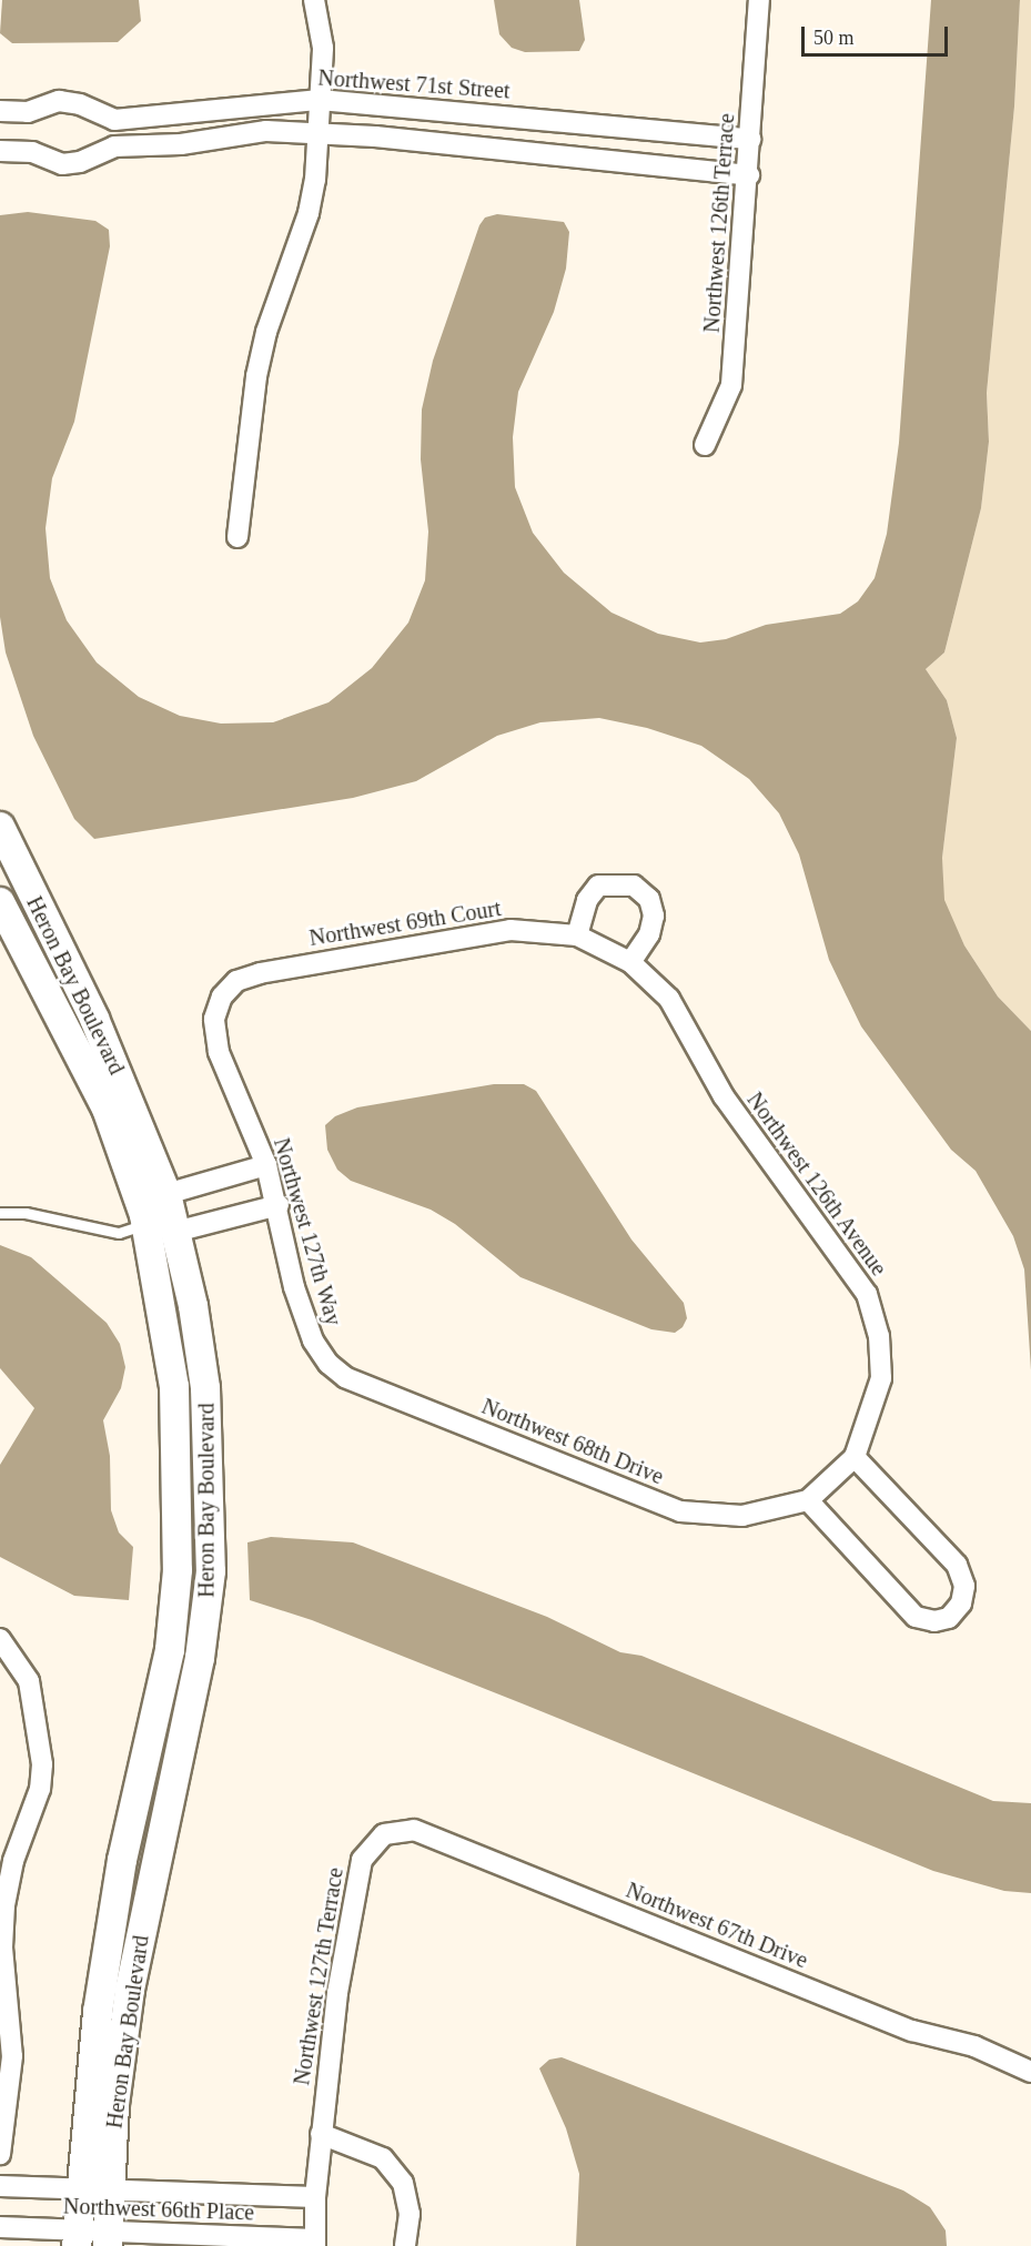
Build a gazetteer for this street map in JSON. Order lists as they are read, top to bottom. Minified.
{"streets":{"street":["Northwest 71st Street","Northwest 126th Terrace","Northwest 69th Court","Heron Bay Boulevard","Northwest 126th Avenue","Northwest 127th Way","Northwest 68th Drive","Northwest 67th Drive","Northwest 127th Terrace","Northwest 66th Place"]},"crossings":[["Northwest 71st Street","Northwest 126th Terrace"],["Northwest 69th Court","Northwest 126th Avenue"],["Northwest 69th Court","Northwest 127th Way"],["Heron Bay Boulevard","Northwest 66th Place"],["Northwest 126th Avenue","Northwest 68th Drive"],["Northwest 127th Way","Northwest 68th Drive"],["Northwest 67th Drive","Northwest 127th Terrace"],["Northwest 127th Terrace","Northwest 66th Place"]],"scale_bar":"50 m"}
